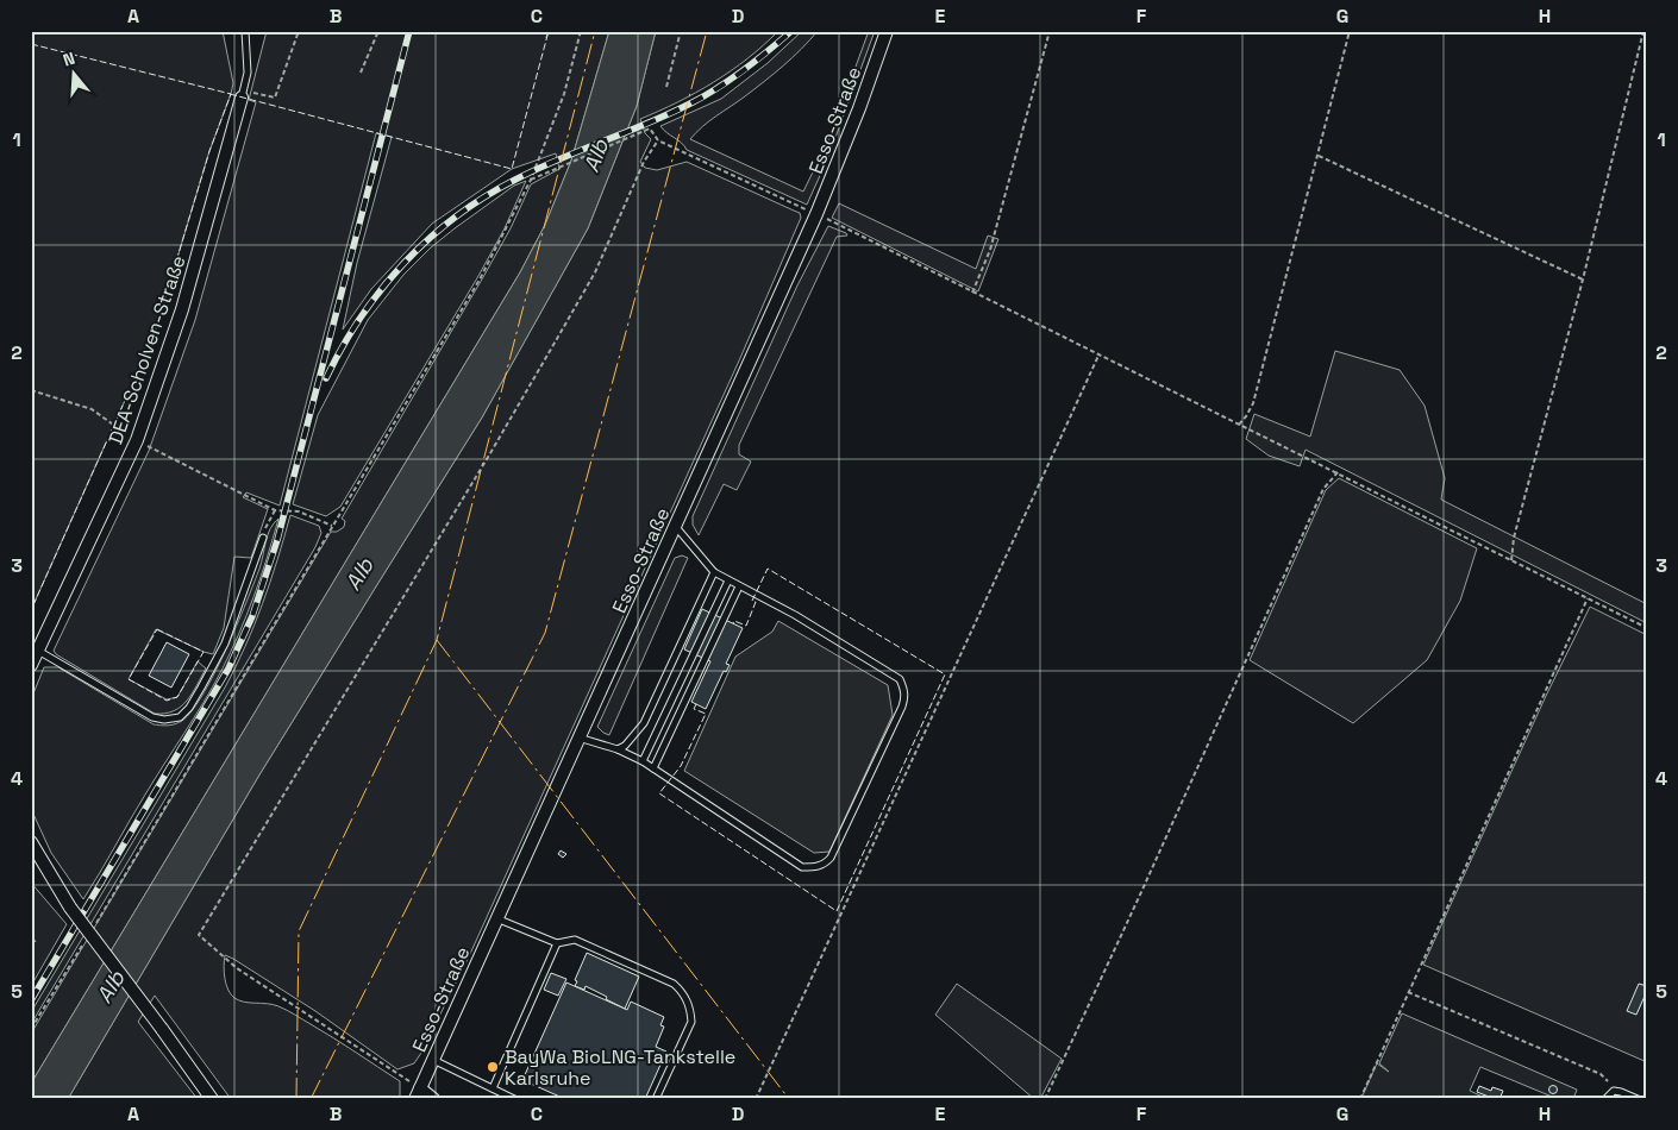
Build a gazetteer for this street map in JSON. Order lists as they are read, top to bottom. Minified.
{"streets":{"street":["Esso-Straße","DEA-Scholven-Straße"]},"water":["Alb"],"places":["BayWa BioLNG-Tankstelle Karlsruhe"],"north":"top","grid":{"columns":["A","B","C","D","E","F","G","H"],"rows":["1","2","3","4","5"]}}
